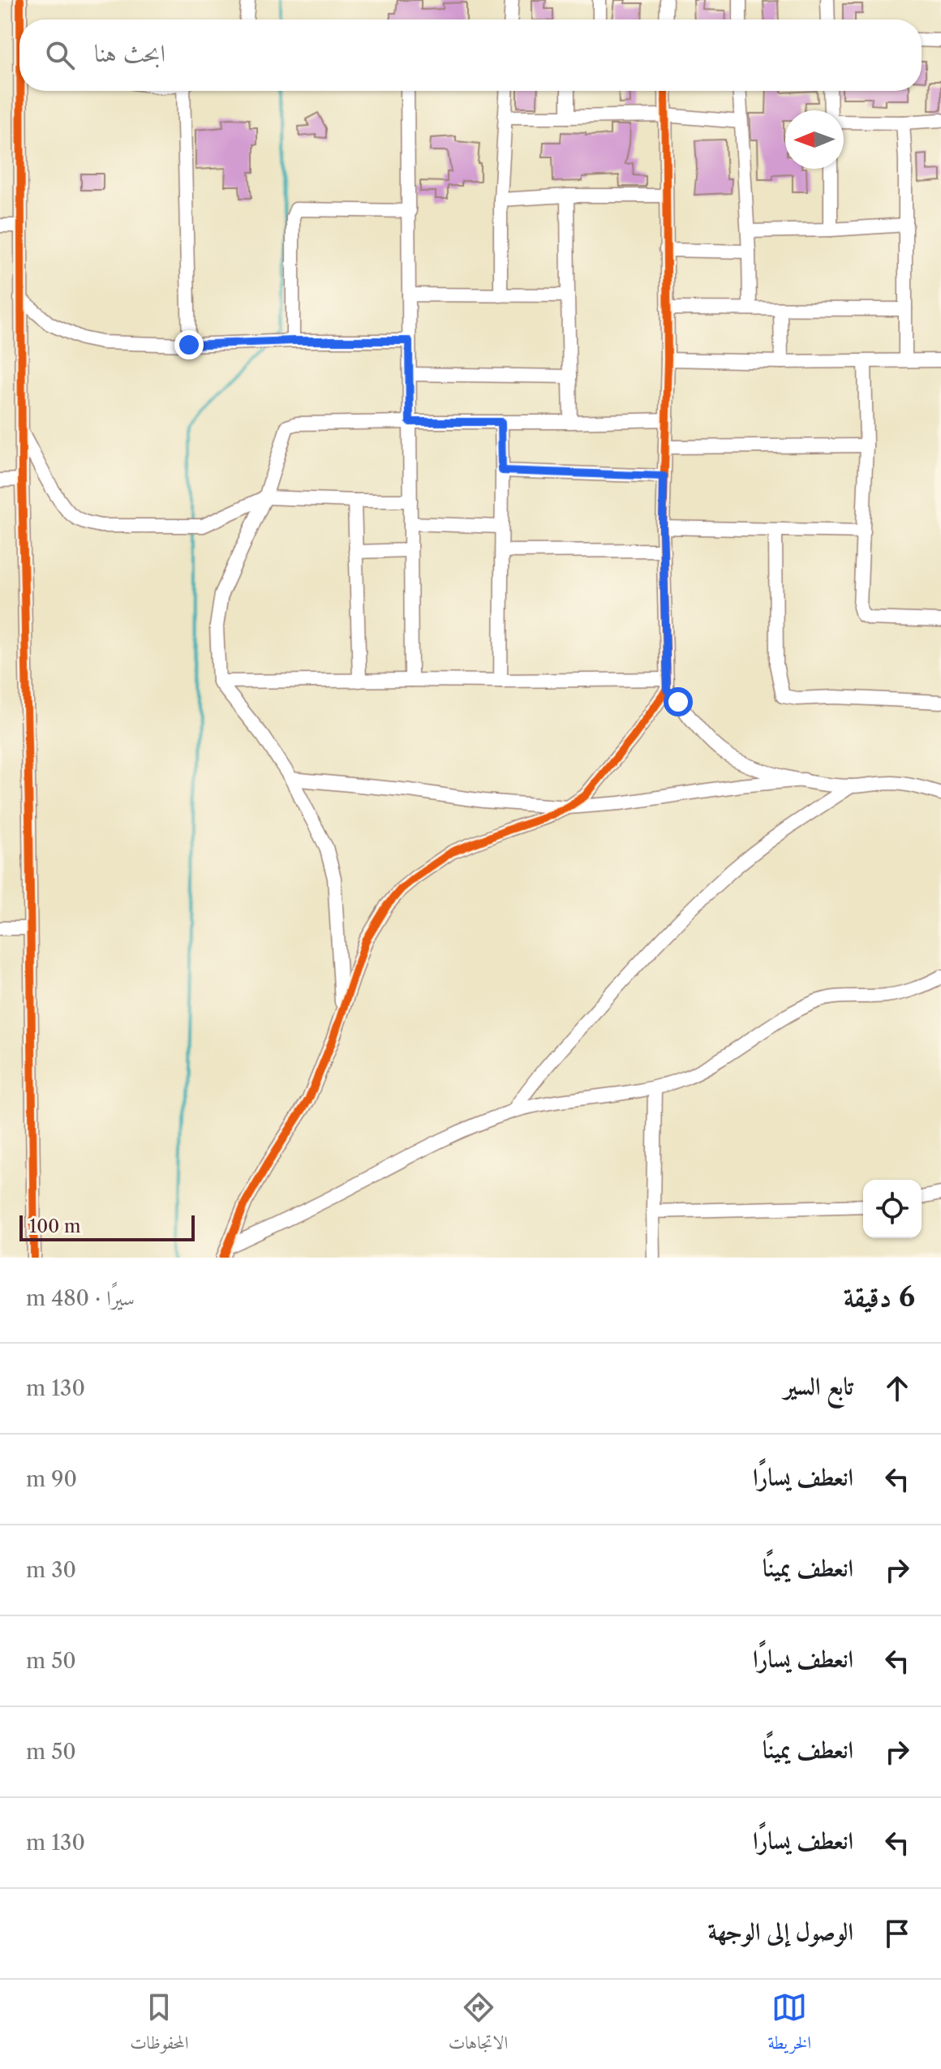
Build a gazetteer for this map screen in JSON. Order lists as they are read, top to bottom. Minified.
{"scale_bar":"100 m","north":"left","page":{"search":"ابحث هنا","scale":"100 m","heading":["6 دقيقة","سيرًا · 480 m"],"list":[["تابع السير","130 m"],["انعطف يسارًا","90 m"],["انعطف يمينًا","30 m"],["انعطف يسارًا","50 m"],["انعطف يمينًا","50 m"],["انعطف يسارًا","130 m"],"الوصول إلى الوجهة"],"nav":["الخريطة","الاتجاهات","المحفوظات"]}}
